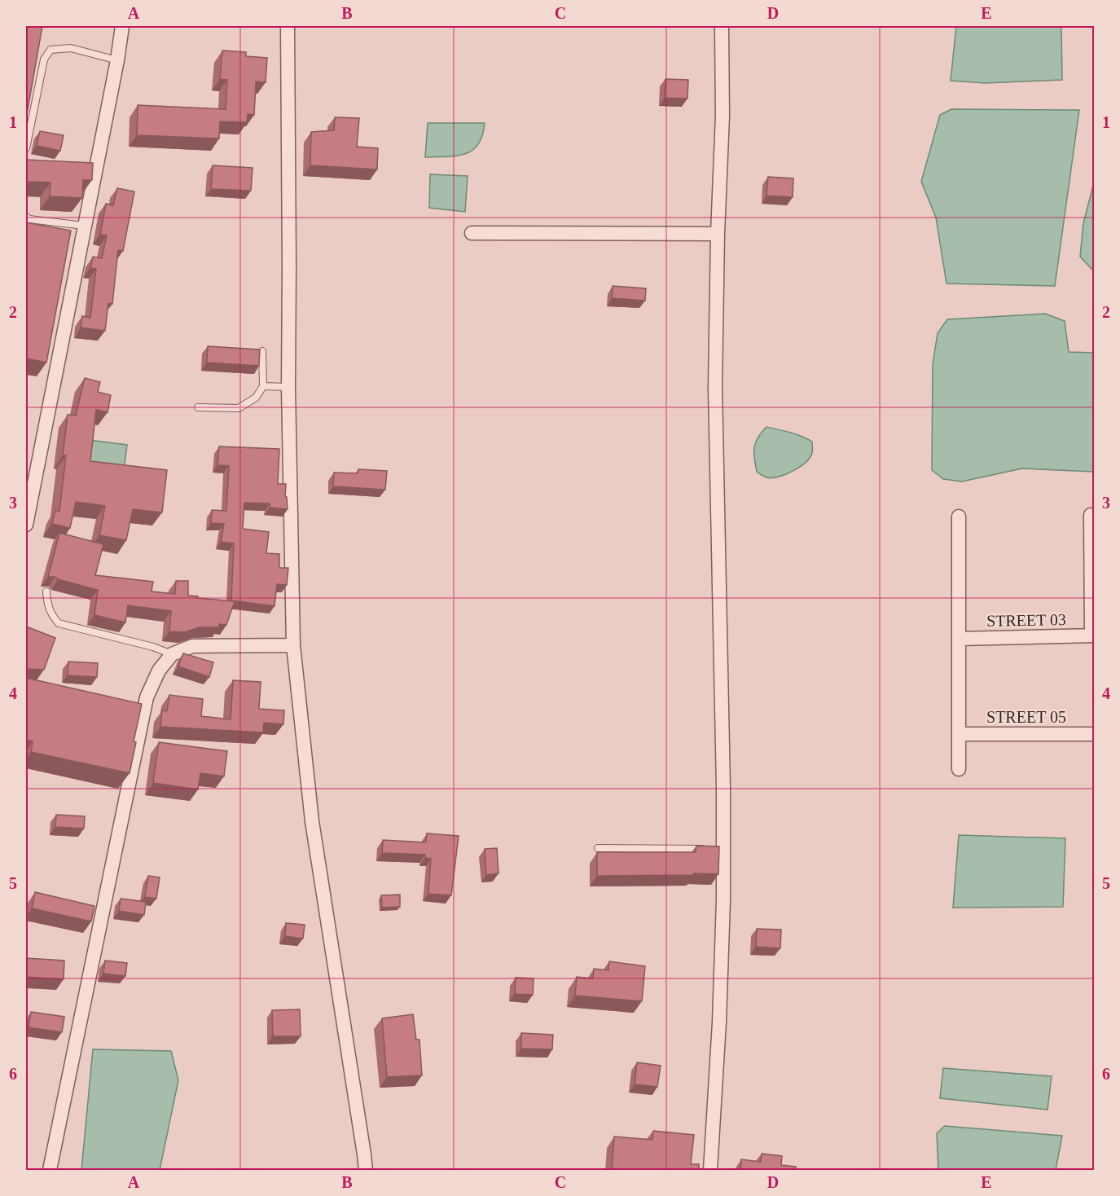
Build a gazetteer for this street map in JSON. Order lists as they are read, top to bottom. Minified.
{"streets":{"street":["STREET 03","STREET 05"]},"grid":{"columns":["A","B","C","D","E"],"rows":["1","2","3","4","5","6"]}}
